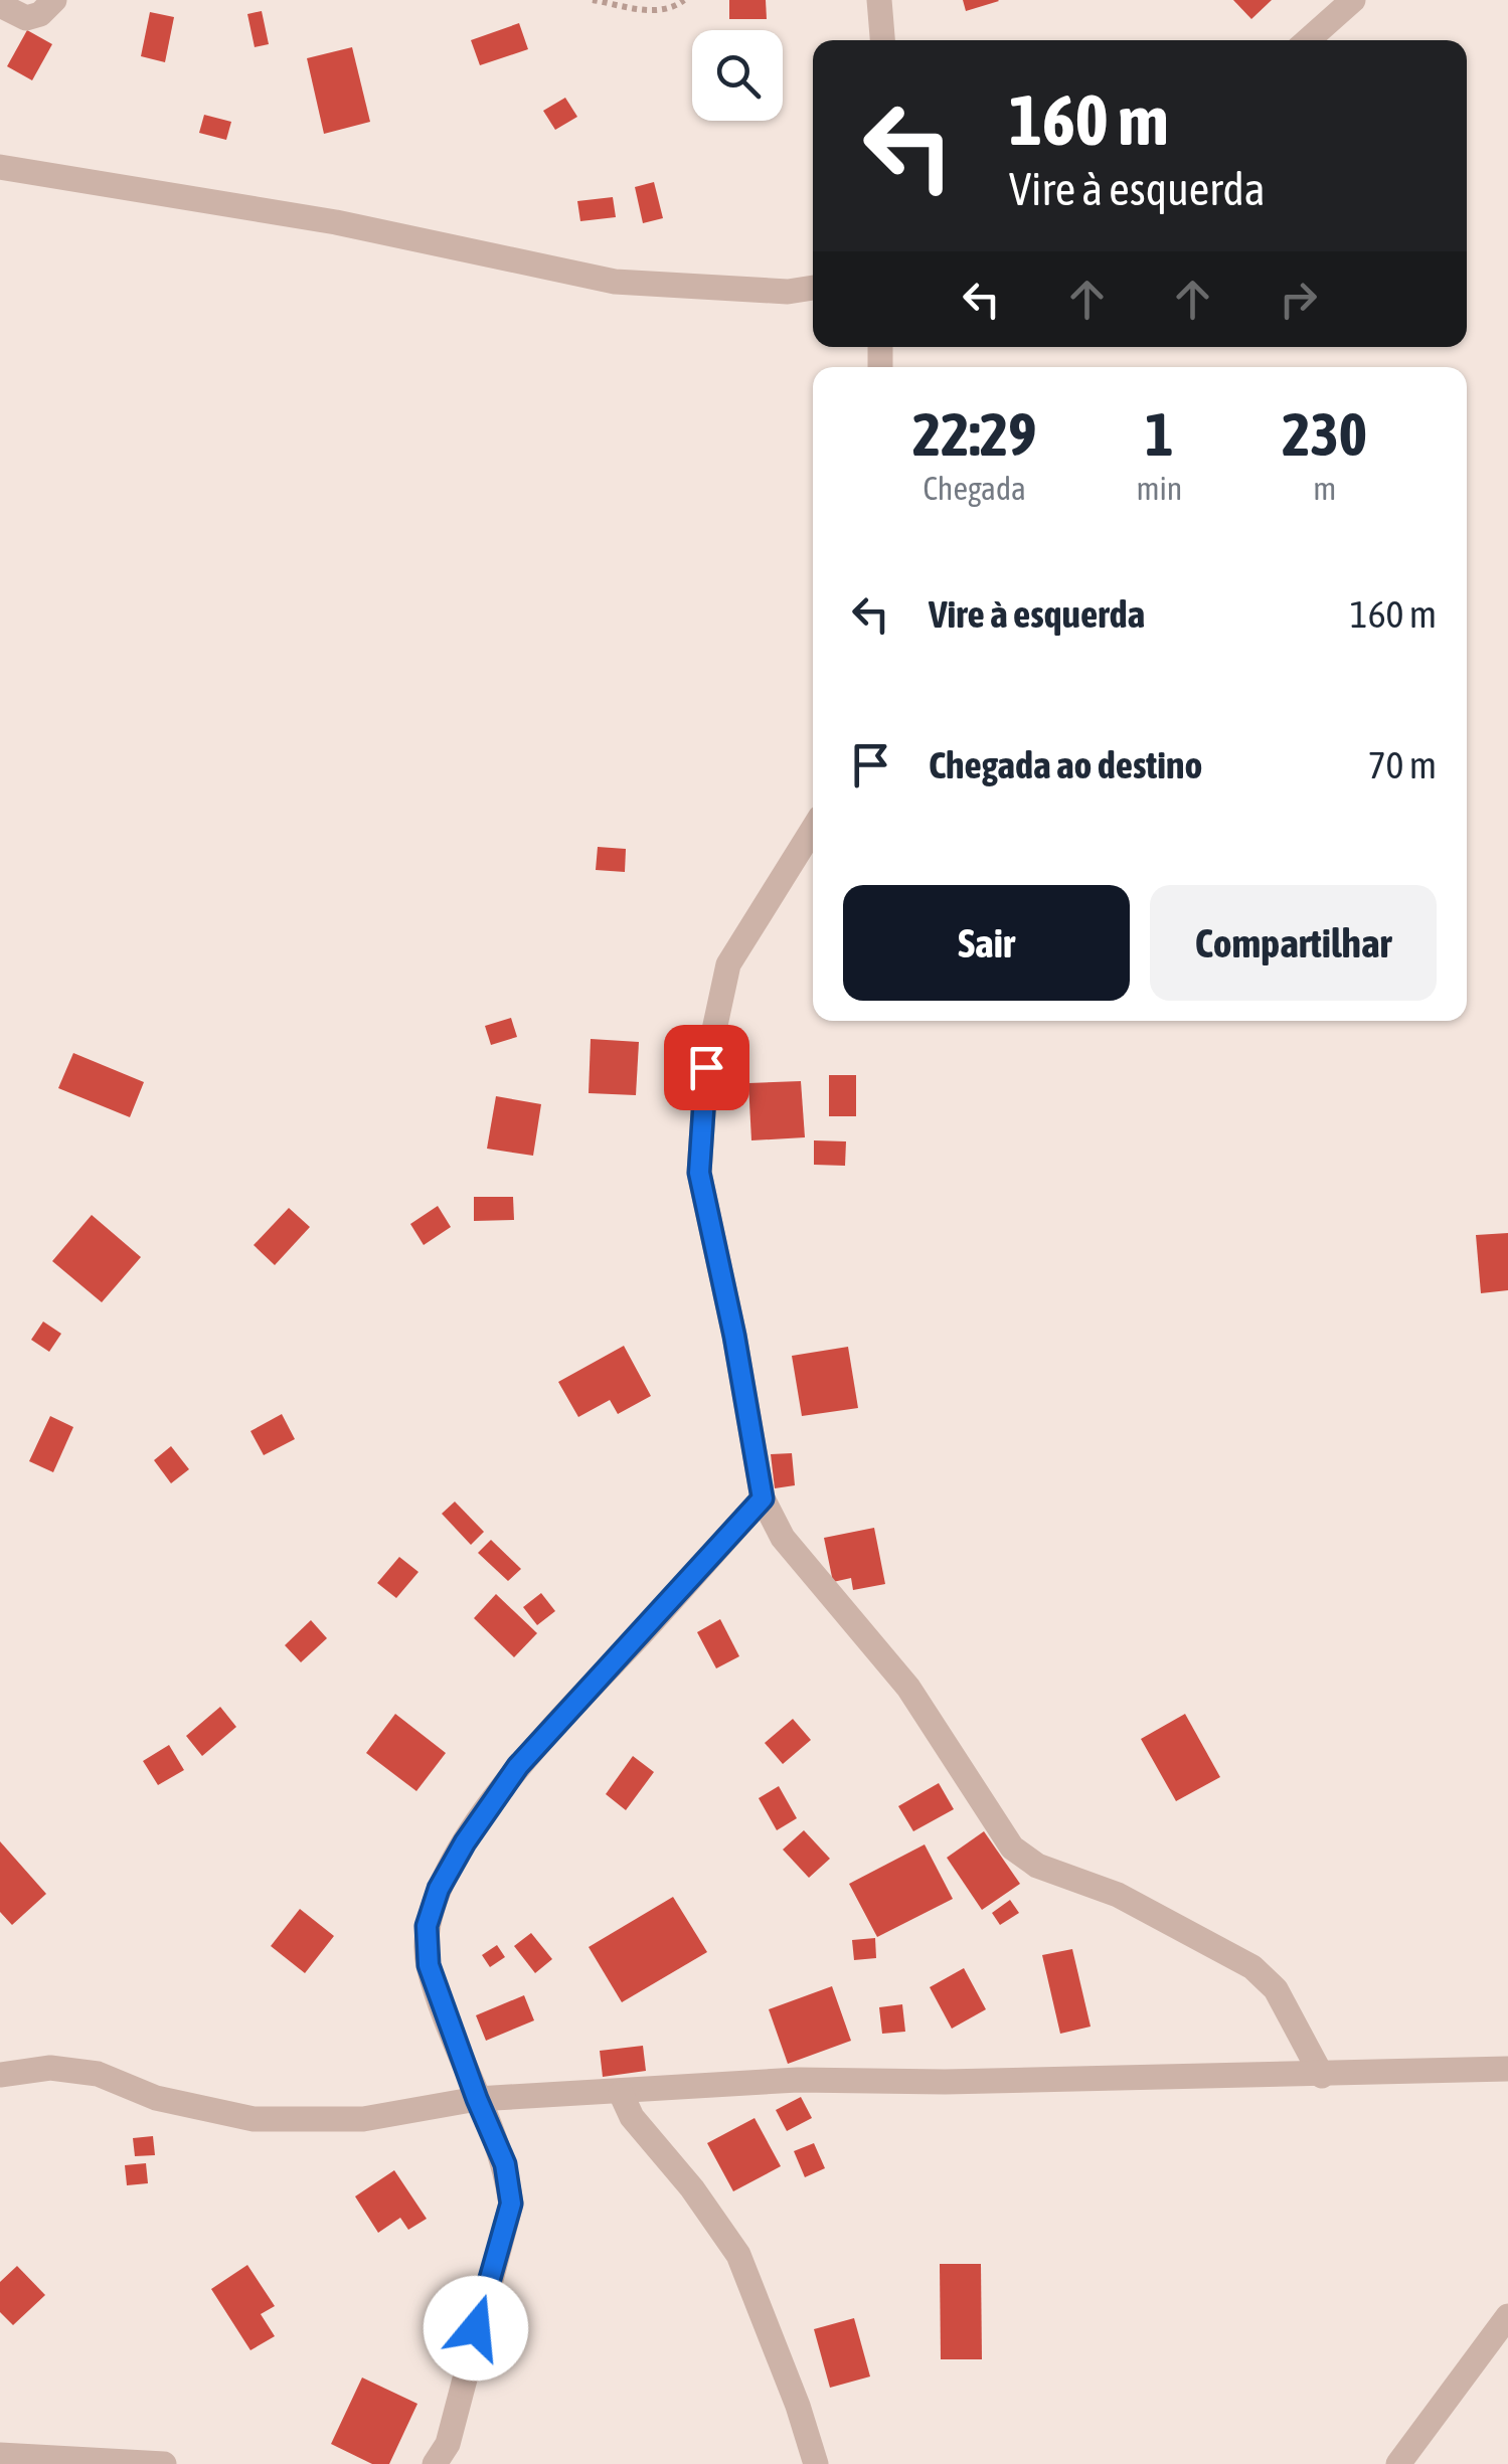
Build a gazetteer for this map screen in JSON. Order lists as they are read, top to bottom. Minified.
{"page":{"turn":["160 m","Vire à esquerda"],"eta":["22:29","Chegada","1","min","230","m"],"list":[{"name":"Vire à esquerda","value":"160 m"},{"name":"Chegada ao destino","value":"70 m"}],"buttons":["Sair","Compartilhar"]}}
